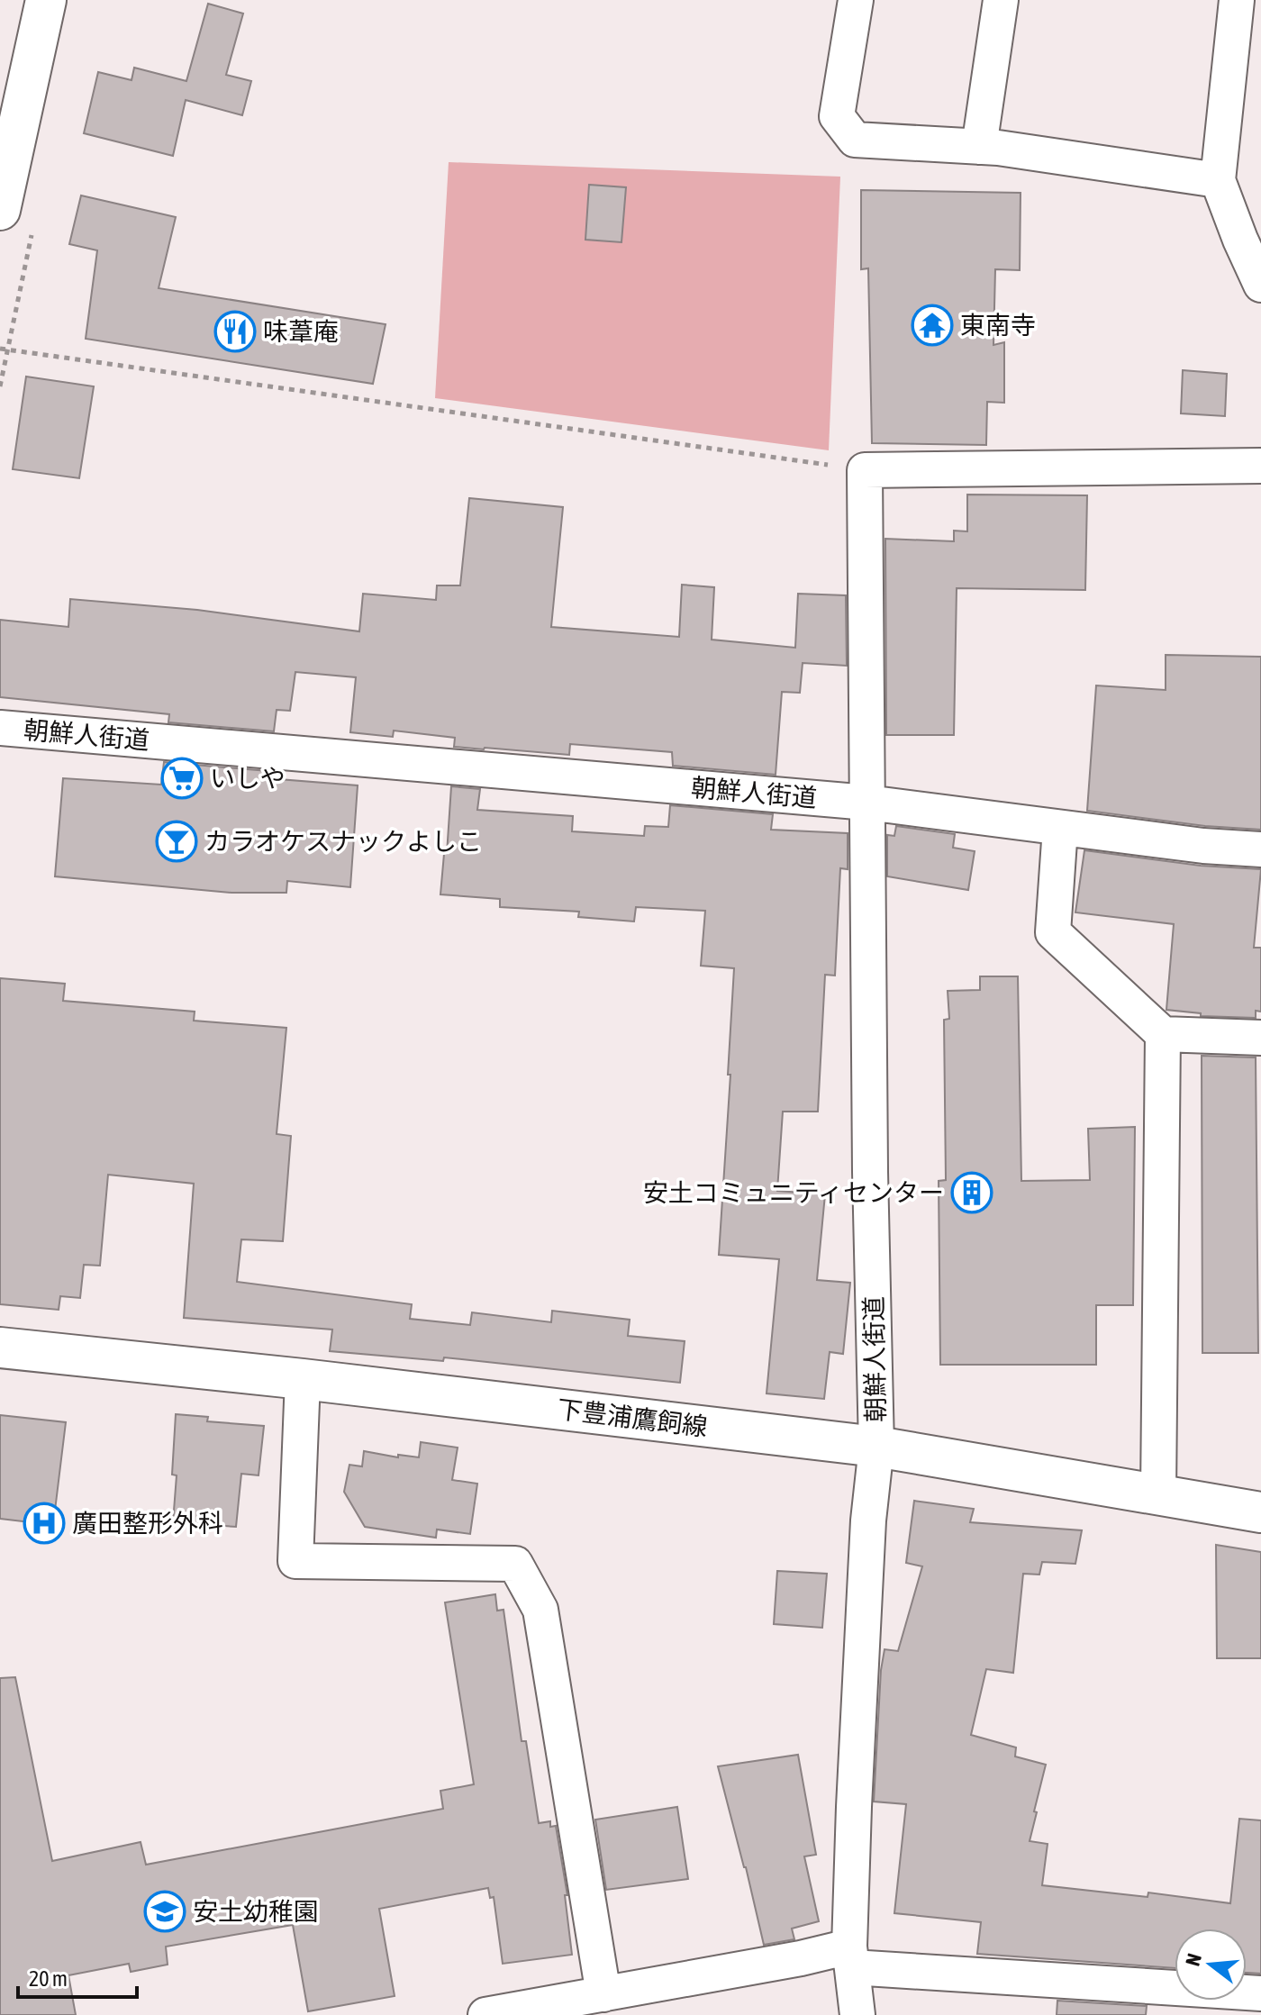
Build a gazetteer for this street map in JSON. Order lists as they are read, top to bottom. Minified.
{"streets":{"main road":["下豊浦鷹飼線"],"street":["朝鮮人街道"]},"crossings":[["朝鮮人街道","下豊浦鷹飼線"]],"places":{"temple":["東南寺"],"restaurant":["味葦庵"],"supermarket":["いしや"],"bar":["カラオケスナックよしこ"],"building":["安土コミュニティセンター"],"hospital":["廣田整形外科"],"school or university":["安土幼稚園"]},"scale_bar":"20 m","north":"left"}
